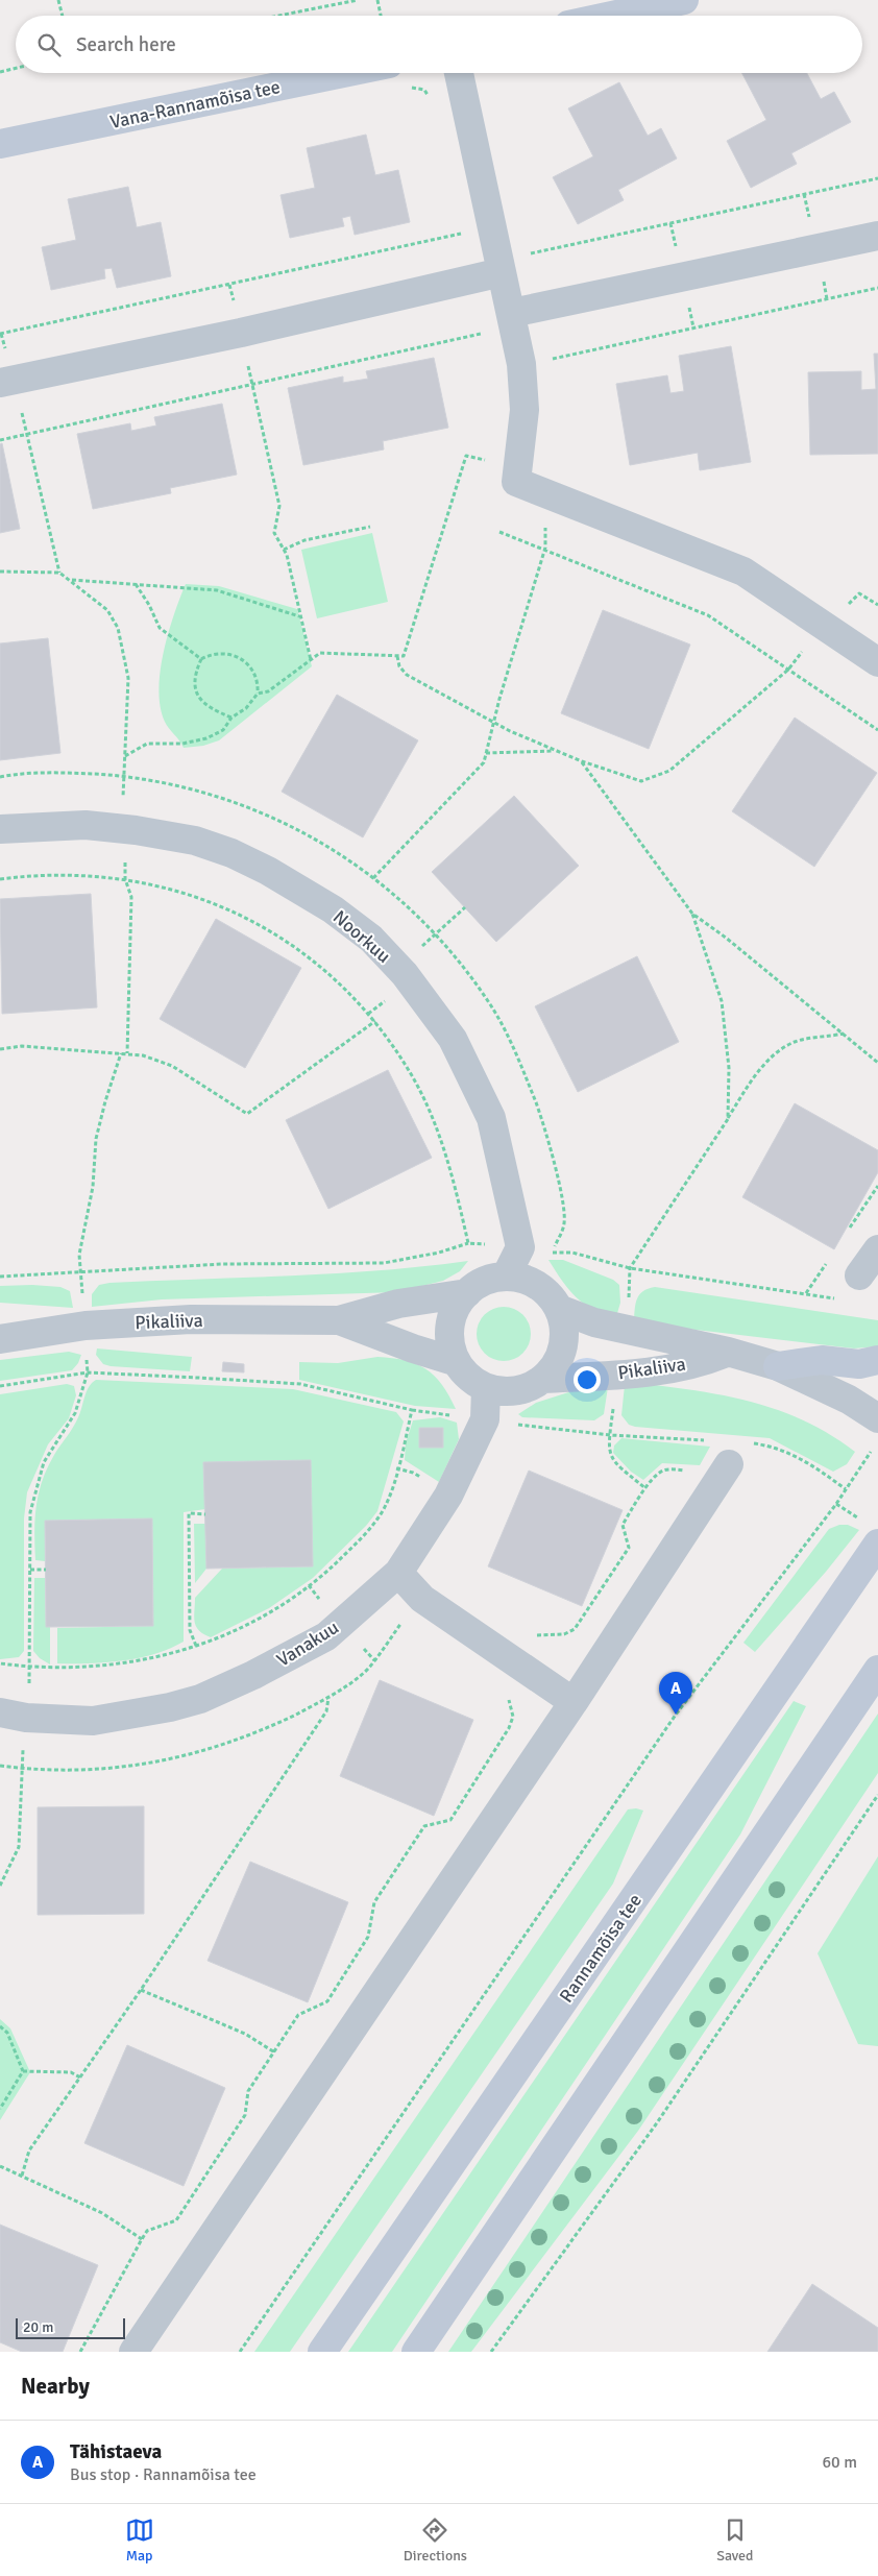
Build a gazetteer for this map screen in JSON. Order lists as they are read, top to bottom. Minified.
{"streets":{"main road":["Vana-Rannamõisa tee","Rannamõisa tee"],"street":["Noorkuu","Pikaliiva","Vanakuu"]},"crossings":[["Pikaliiva","Vanakuu"]],"scale_bar":"20 m","page":{"search":"Search here","pins":"A","scale":"20 m","heading":"Nearby","list":[{"mark":"A","name":"Tähistaeva","note":"Bus stop · Rannamõisa tee","value":"60 m"}],"nav":["Map","Directions","Saved"]}}
